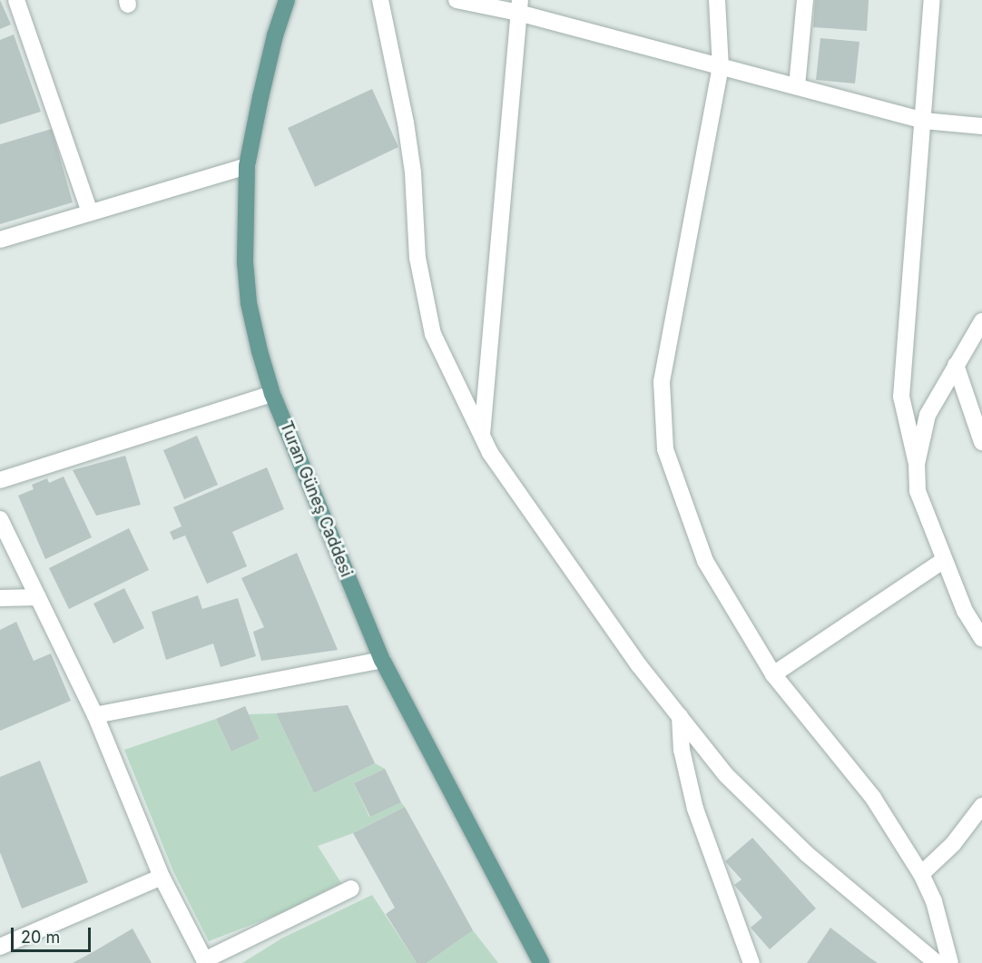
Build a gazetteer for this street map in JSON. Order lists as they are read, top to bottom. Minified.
{"streets":{"main road":["Turan Güneş Caddesi"]},"scale_bar":"20 m"}
